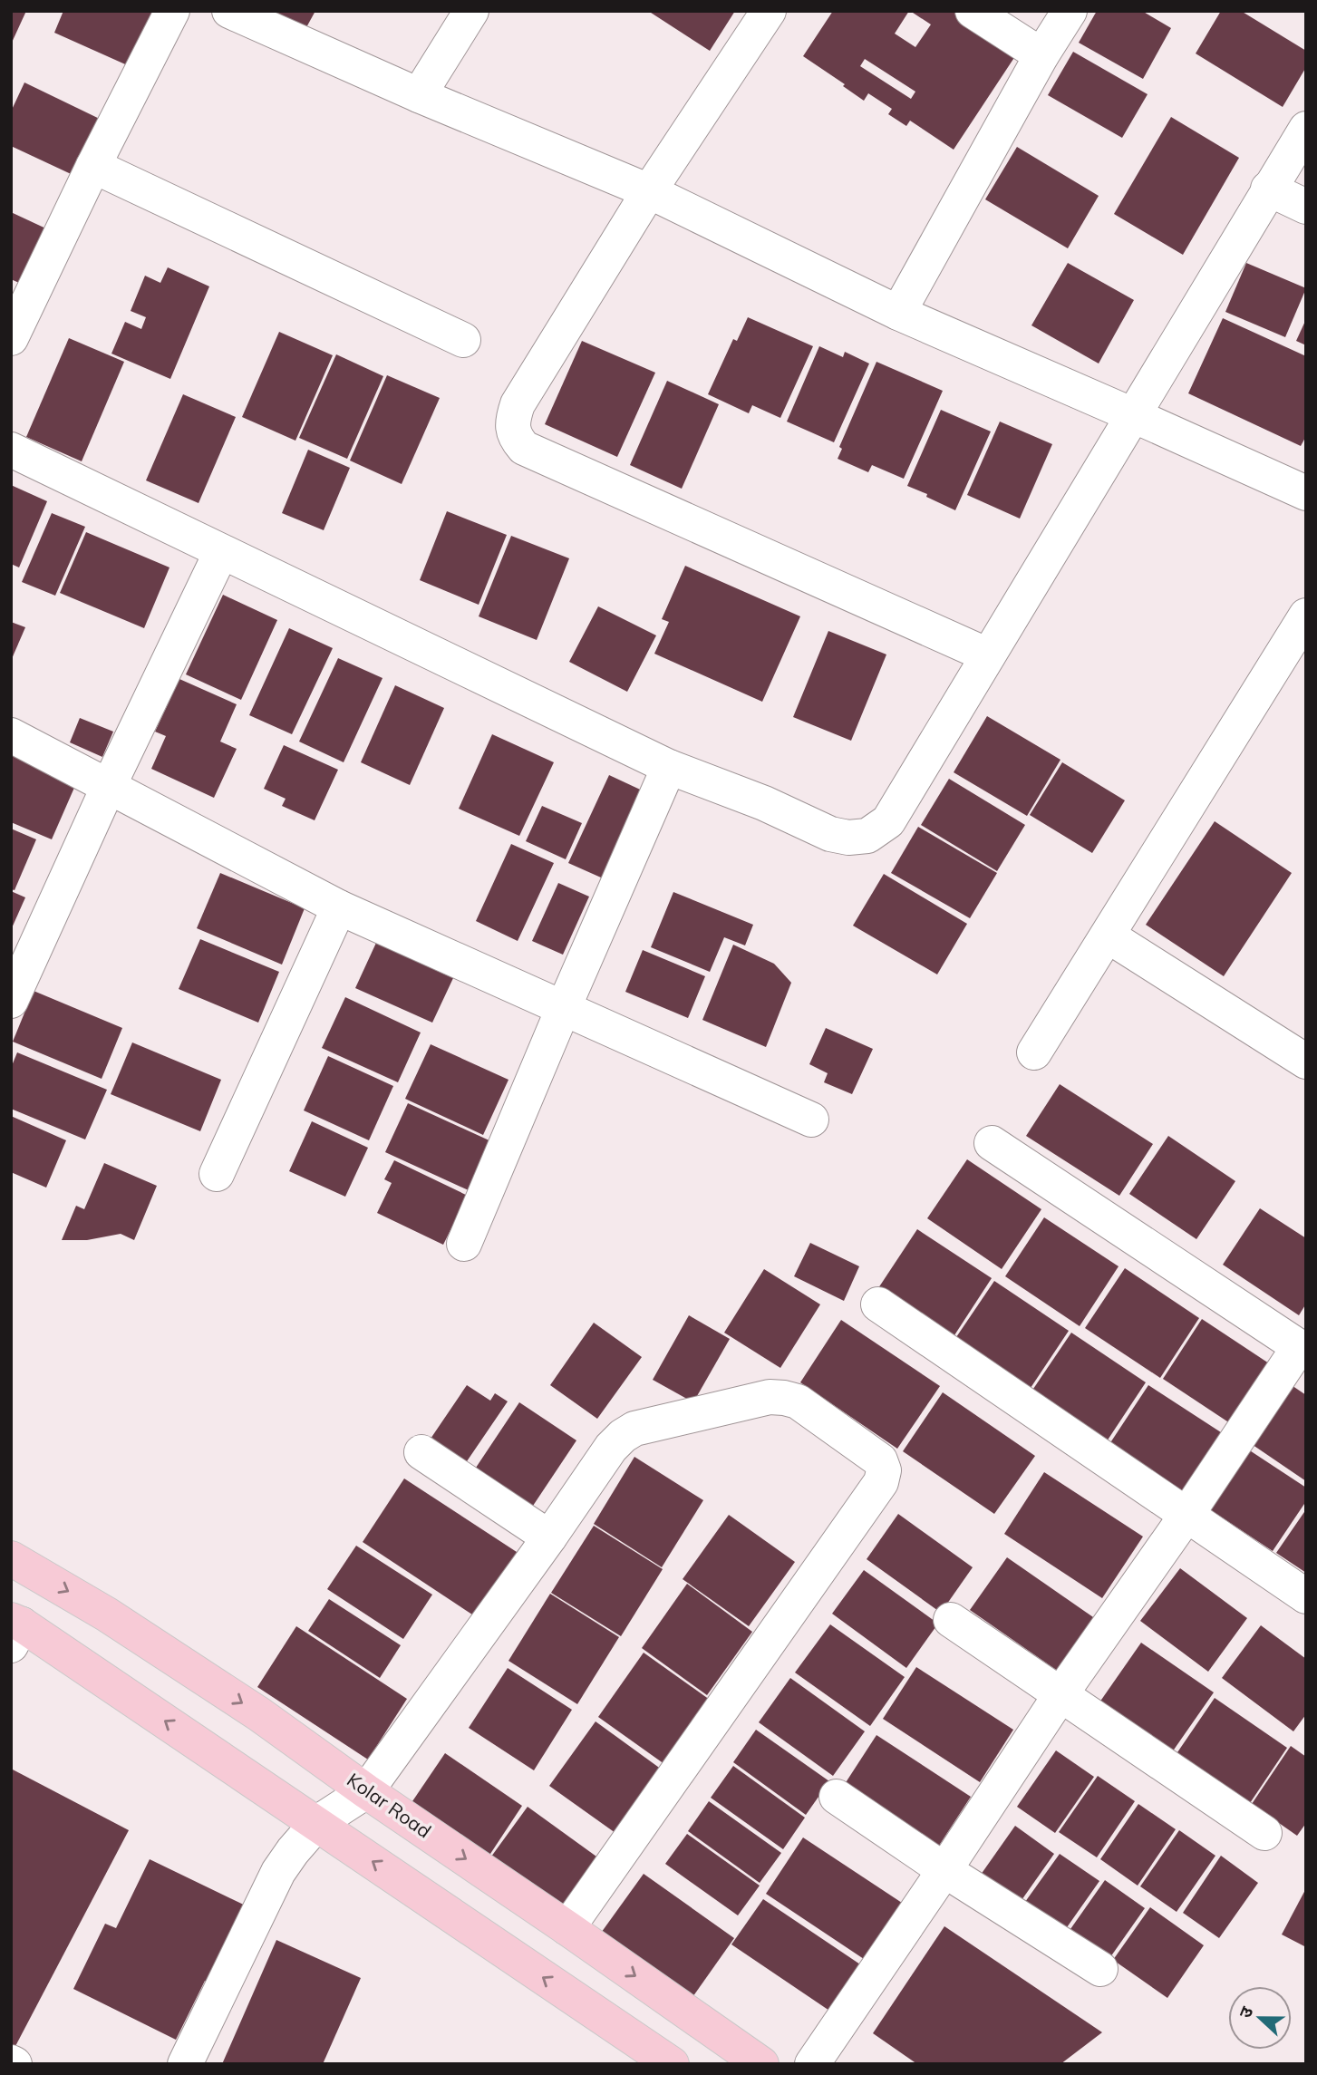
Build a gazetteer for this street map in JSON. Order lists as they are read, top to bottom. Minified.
{"streets":{"main road":["Kolar Road"]},"north":"left"}
